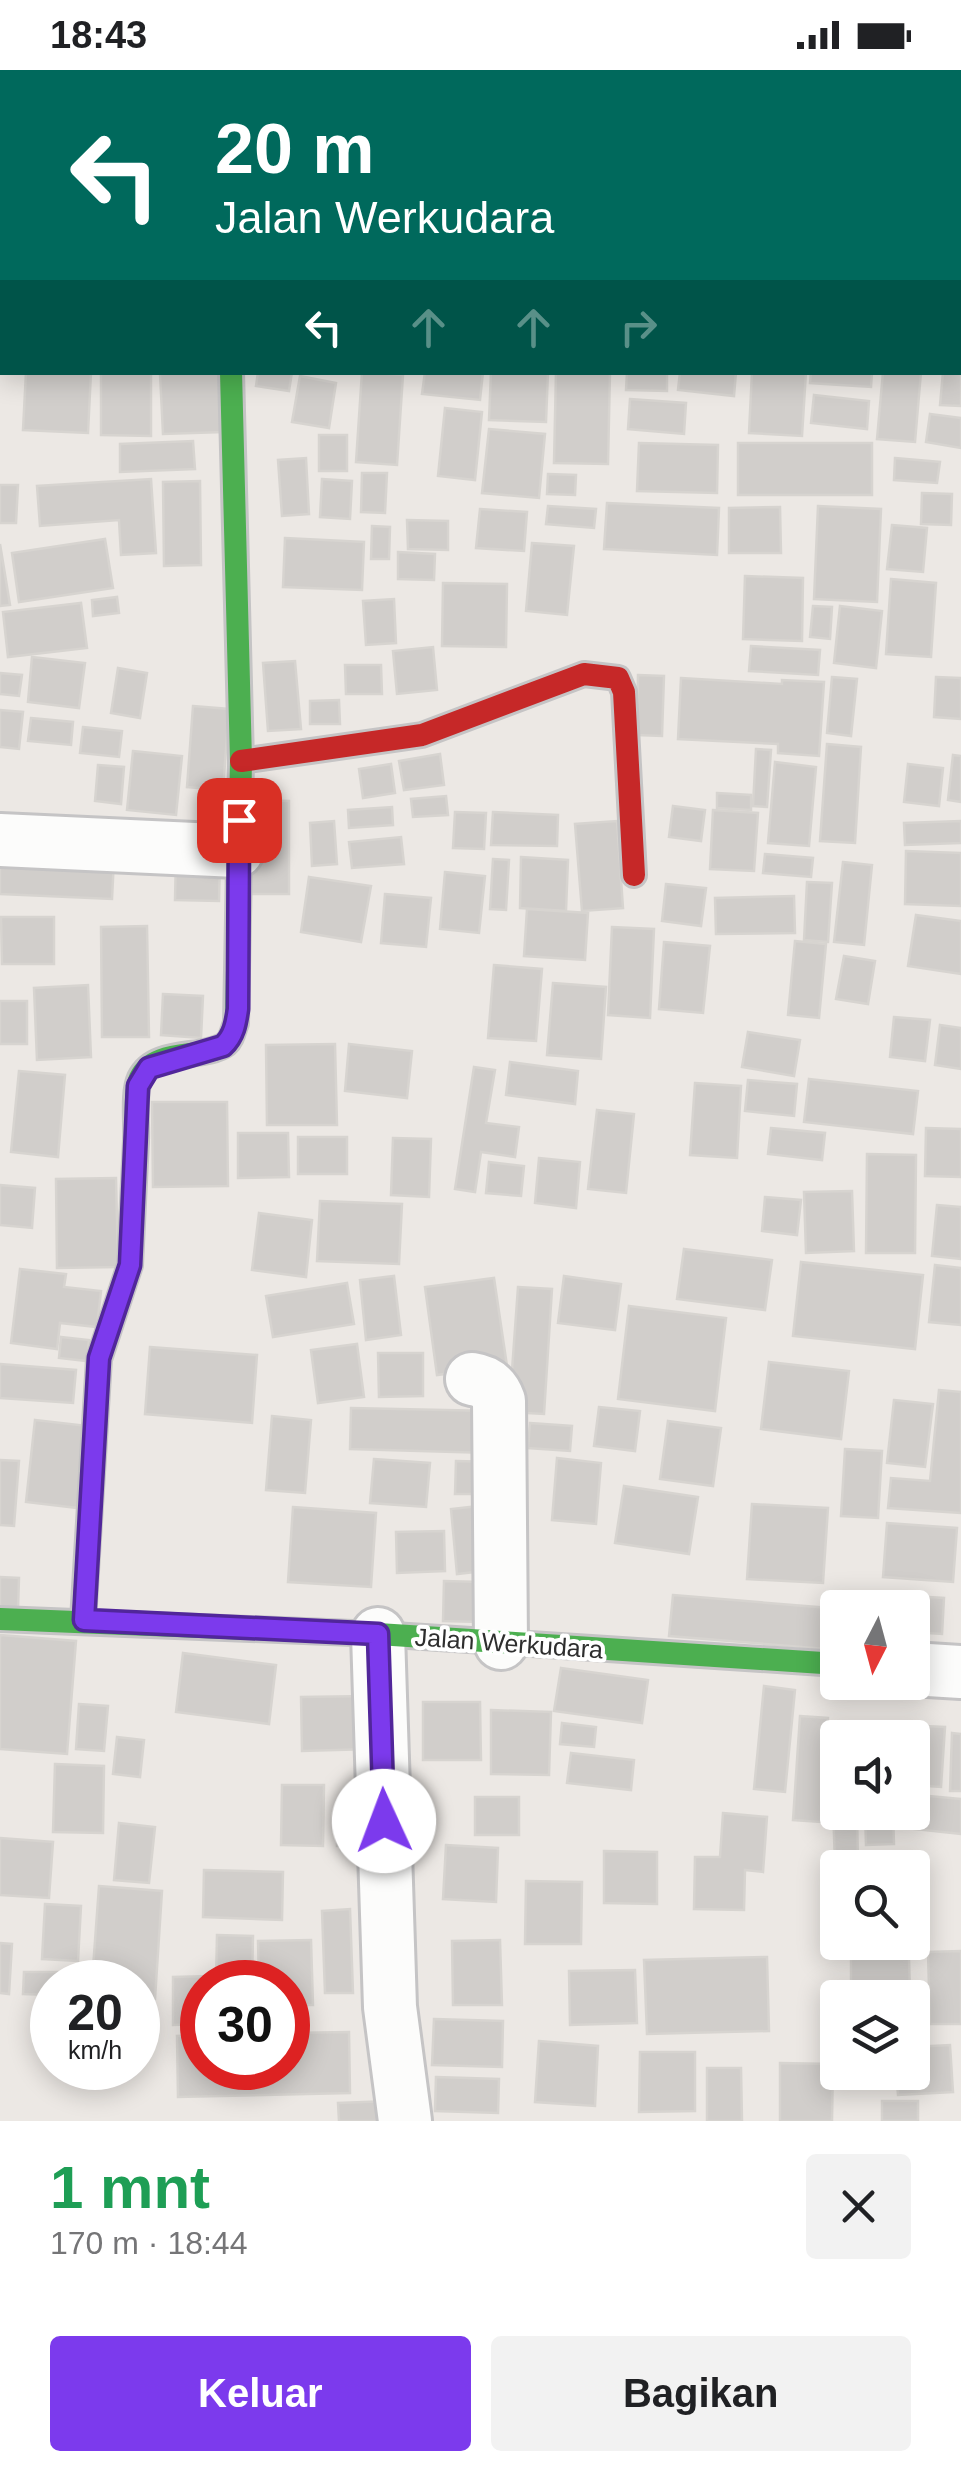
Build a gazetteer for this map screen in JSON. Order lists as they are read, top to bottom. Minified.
{"streets":{"street":["Jalan Werkudara"]},"north":"bottom","page":{"status":"18:43","turn":["20 m","Jalan Werkudara"],"speed":"20 km/h","limit":"30","heading":["1 mnt","170 m · 18:44"],"buttons":["Keluar","Bagikan"]}}
